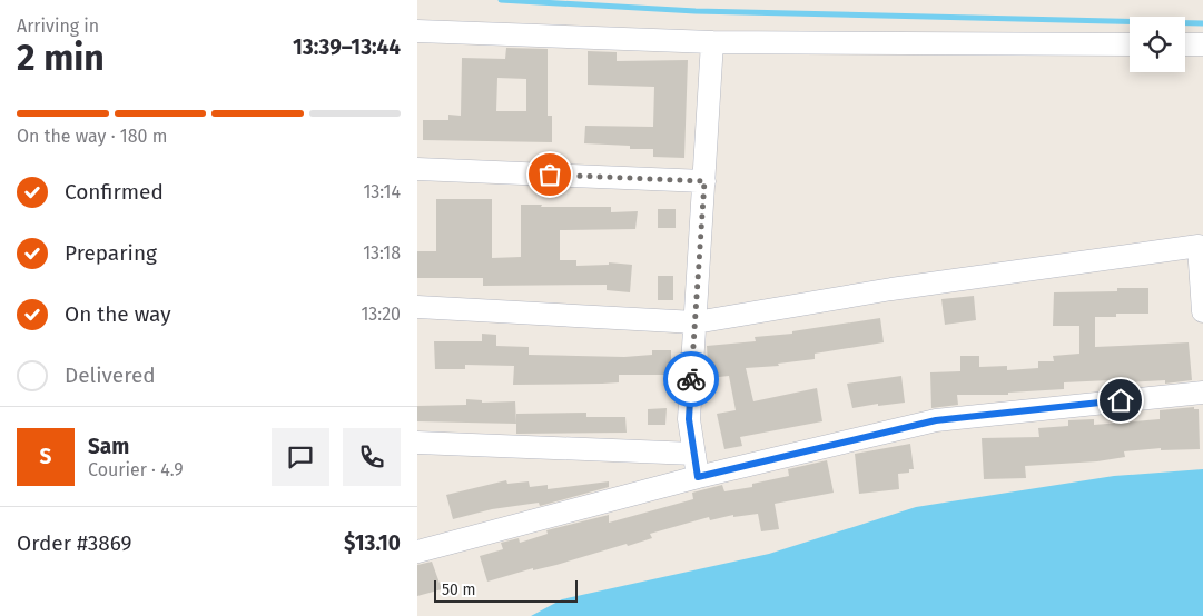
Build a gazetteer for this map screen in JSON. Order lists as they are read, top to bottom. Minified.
{"scale_bar":"50 m","page":{"heading":["2 min","Arriving in","13:39–13:44"],"panel":["Sam","Courier · 4.9","Order #3869","$13.10"],"bar":"On the way · 180 m","list":[["Confirmed","13:14"],["Preparing","13:18"],["On the way","13:20"],"Delivered"],"round":"S","scale":"50 m"}}
